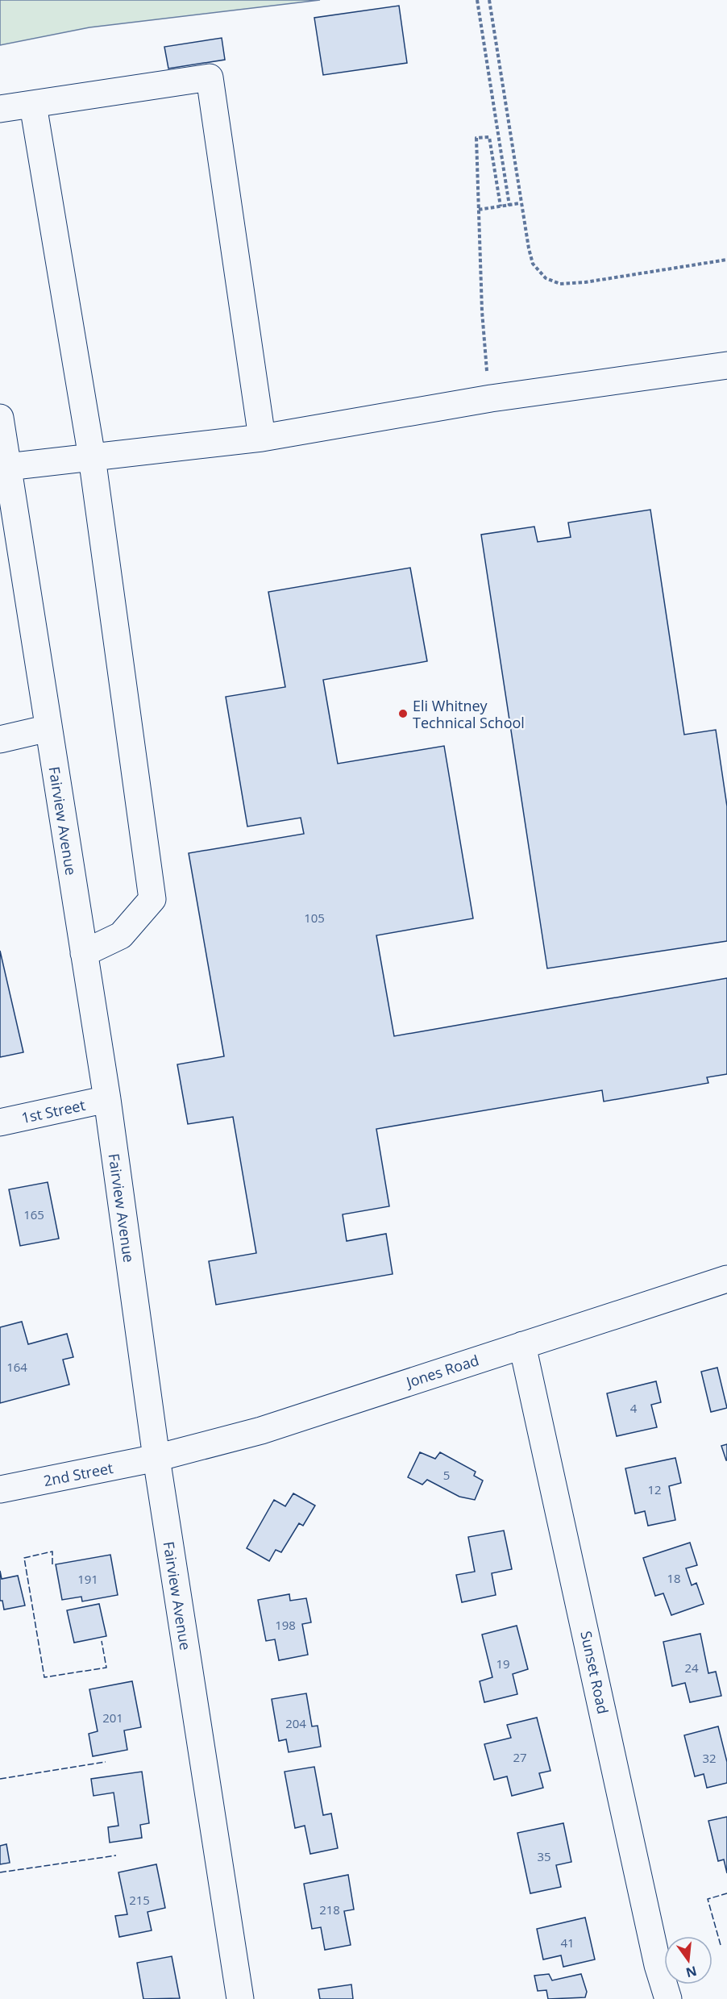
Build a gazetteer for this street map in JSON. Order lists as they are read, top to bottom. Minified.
{"streets":{"street":["Fairview Avenue","1st Street","Jones Road","2nd Street","Sunset Road"]},"crossings":[["Fairview Avenue","1st Street"],["Fairview Avenue","Jones Road"],["Fairview Avenue","2nd Street"],["Jones Road","2nd Street"],["Jones Road","Sunset Road"]],"places":["Eli Whitney Technical School"],"house_numbers":["105","165","164","4","5","12","18","191","198","19","24","201","204","27","32","35","215","218","41"],"north":"bottom"}
